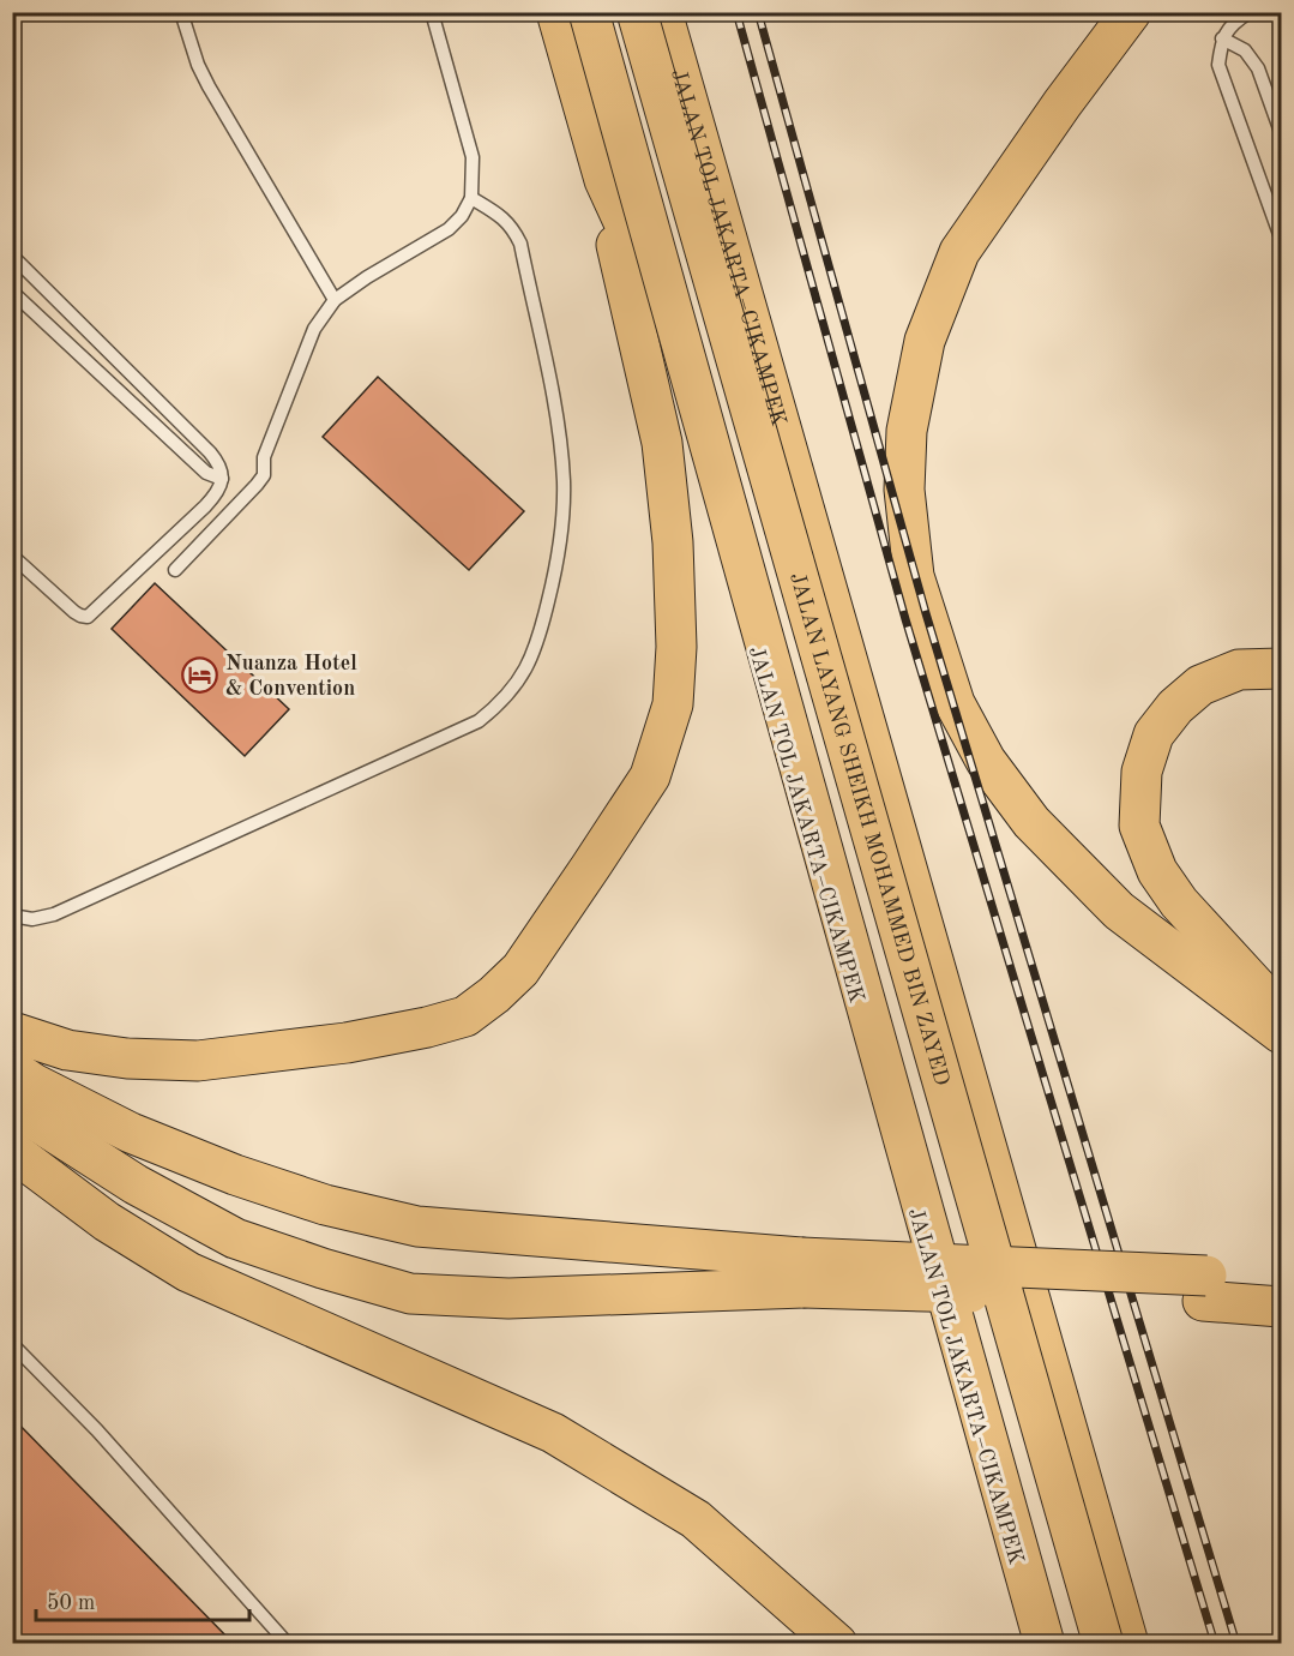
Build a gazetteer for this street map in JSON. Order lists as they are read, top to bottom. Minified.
{"streets":{"highway":["JALAN TOL JAKARTA–CIKAMPEK","JALAN LAYANG SHEIKH MOHAMMED BIN ZAYED"]},"places":{"hotel":["Nuanza Hotel & Convention"]},"scale_bar":"50 m"}
